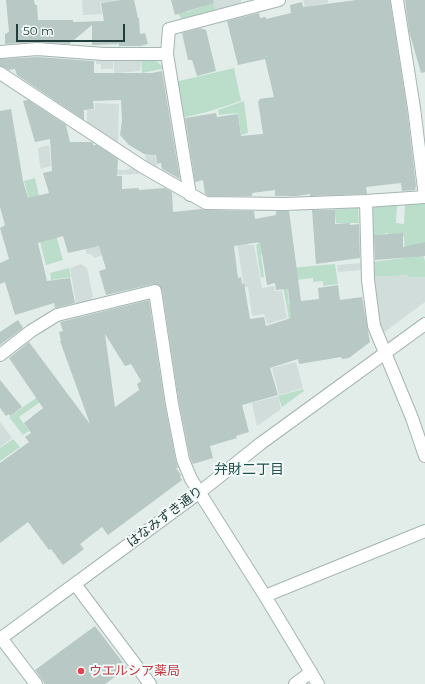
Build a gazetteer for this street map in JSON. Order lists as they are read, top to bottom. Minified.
{"streets":{"street":["はなみずき通り"]},"districts":["弁財二丁目"],"places":["ウエルシア薬局"],"scale_bar":"50 m"}
